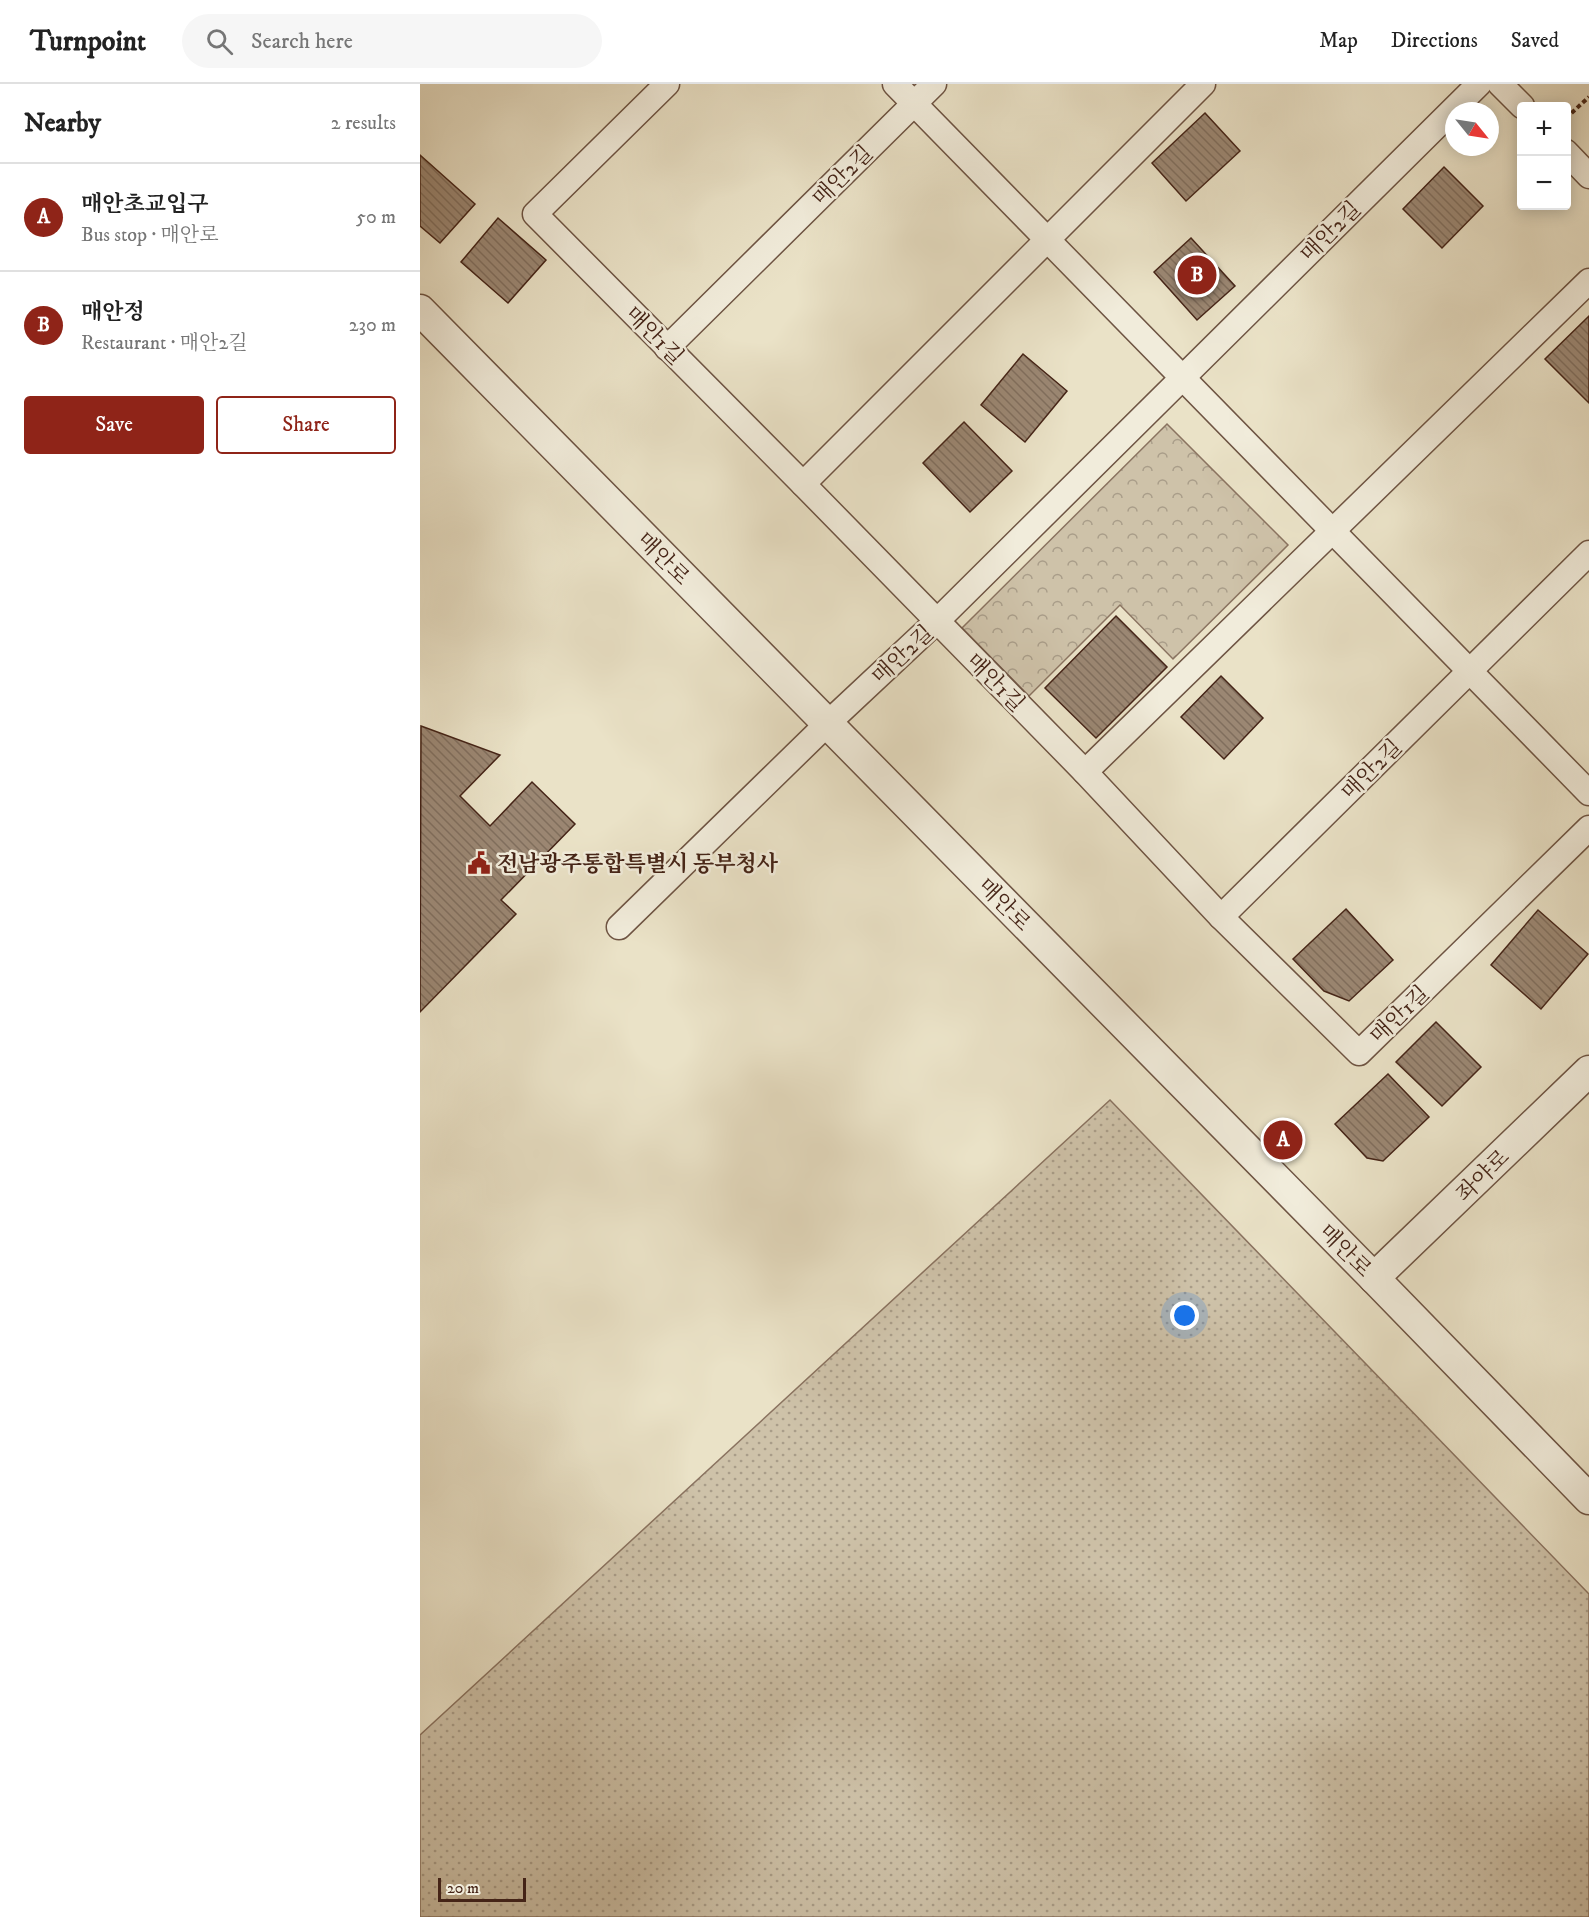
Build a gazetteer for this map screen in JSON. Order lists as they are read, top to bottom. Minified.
{"streets":{"street":["매안2길","매안1길","매안로","좌야로"]},"crossings":[["매안2길","매안1길"],["매안2길","매안로"],["매안로","좌야로"]],"places":{"public building":["전남광주통합특별시 동부청사"]},"scale_bar":"20 m","north":"bottom right","page":{"header":"Turnpoint","search":"Search here","nav":["Map","Directions","Saved"],"heading":["Nearby","2 results"],"map_buttons":["+","−"],"list":[{"mark":"A","name":"매안초교입구","note":"Bus stop · 매안로","value":"50 m"},{"mark":"B","name":"매안정","note":"Restaurant · 매안2길","value":"230 m"}],"pins":["B","A"],"buttons":["Save","Share"],"scale":"20 m"}}
